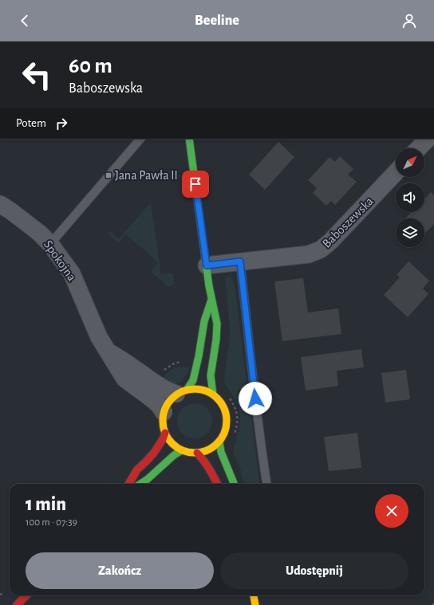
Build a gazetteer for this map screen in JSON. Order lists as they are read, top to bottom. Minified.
{"streets":{"street":["Baboszewska","Spokojna"]},"places":{"transit":["Jana Pawła II"]},"north":"top right","page":{"header":"Beeline","turn":["60 m","Baboszewska"],"then":"Potem","heading":["1 min","100 m · 07:39"],"buttons":["Zakończ","Udostępnij"]}}
